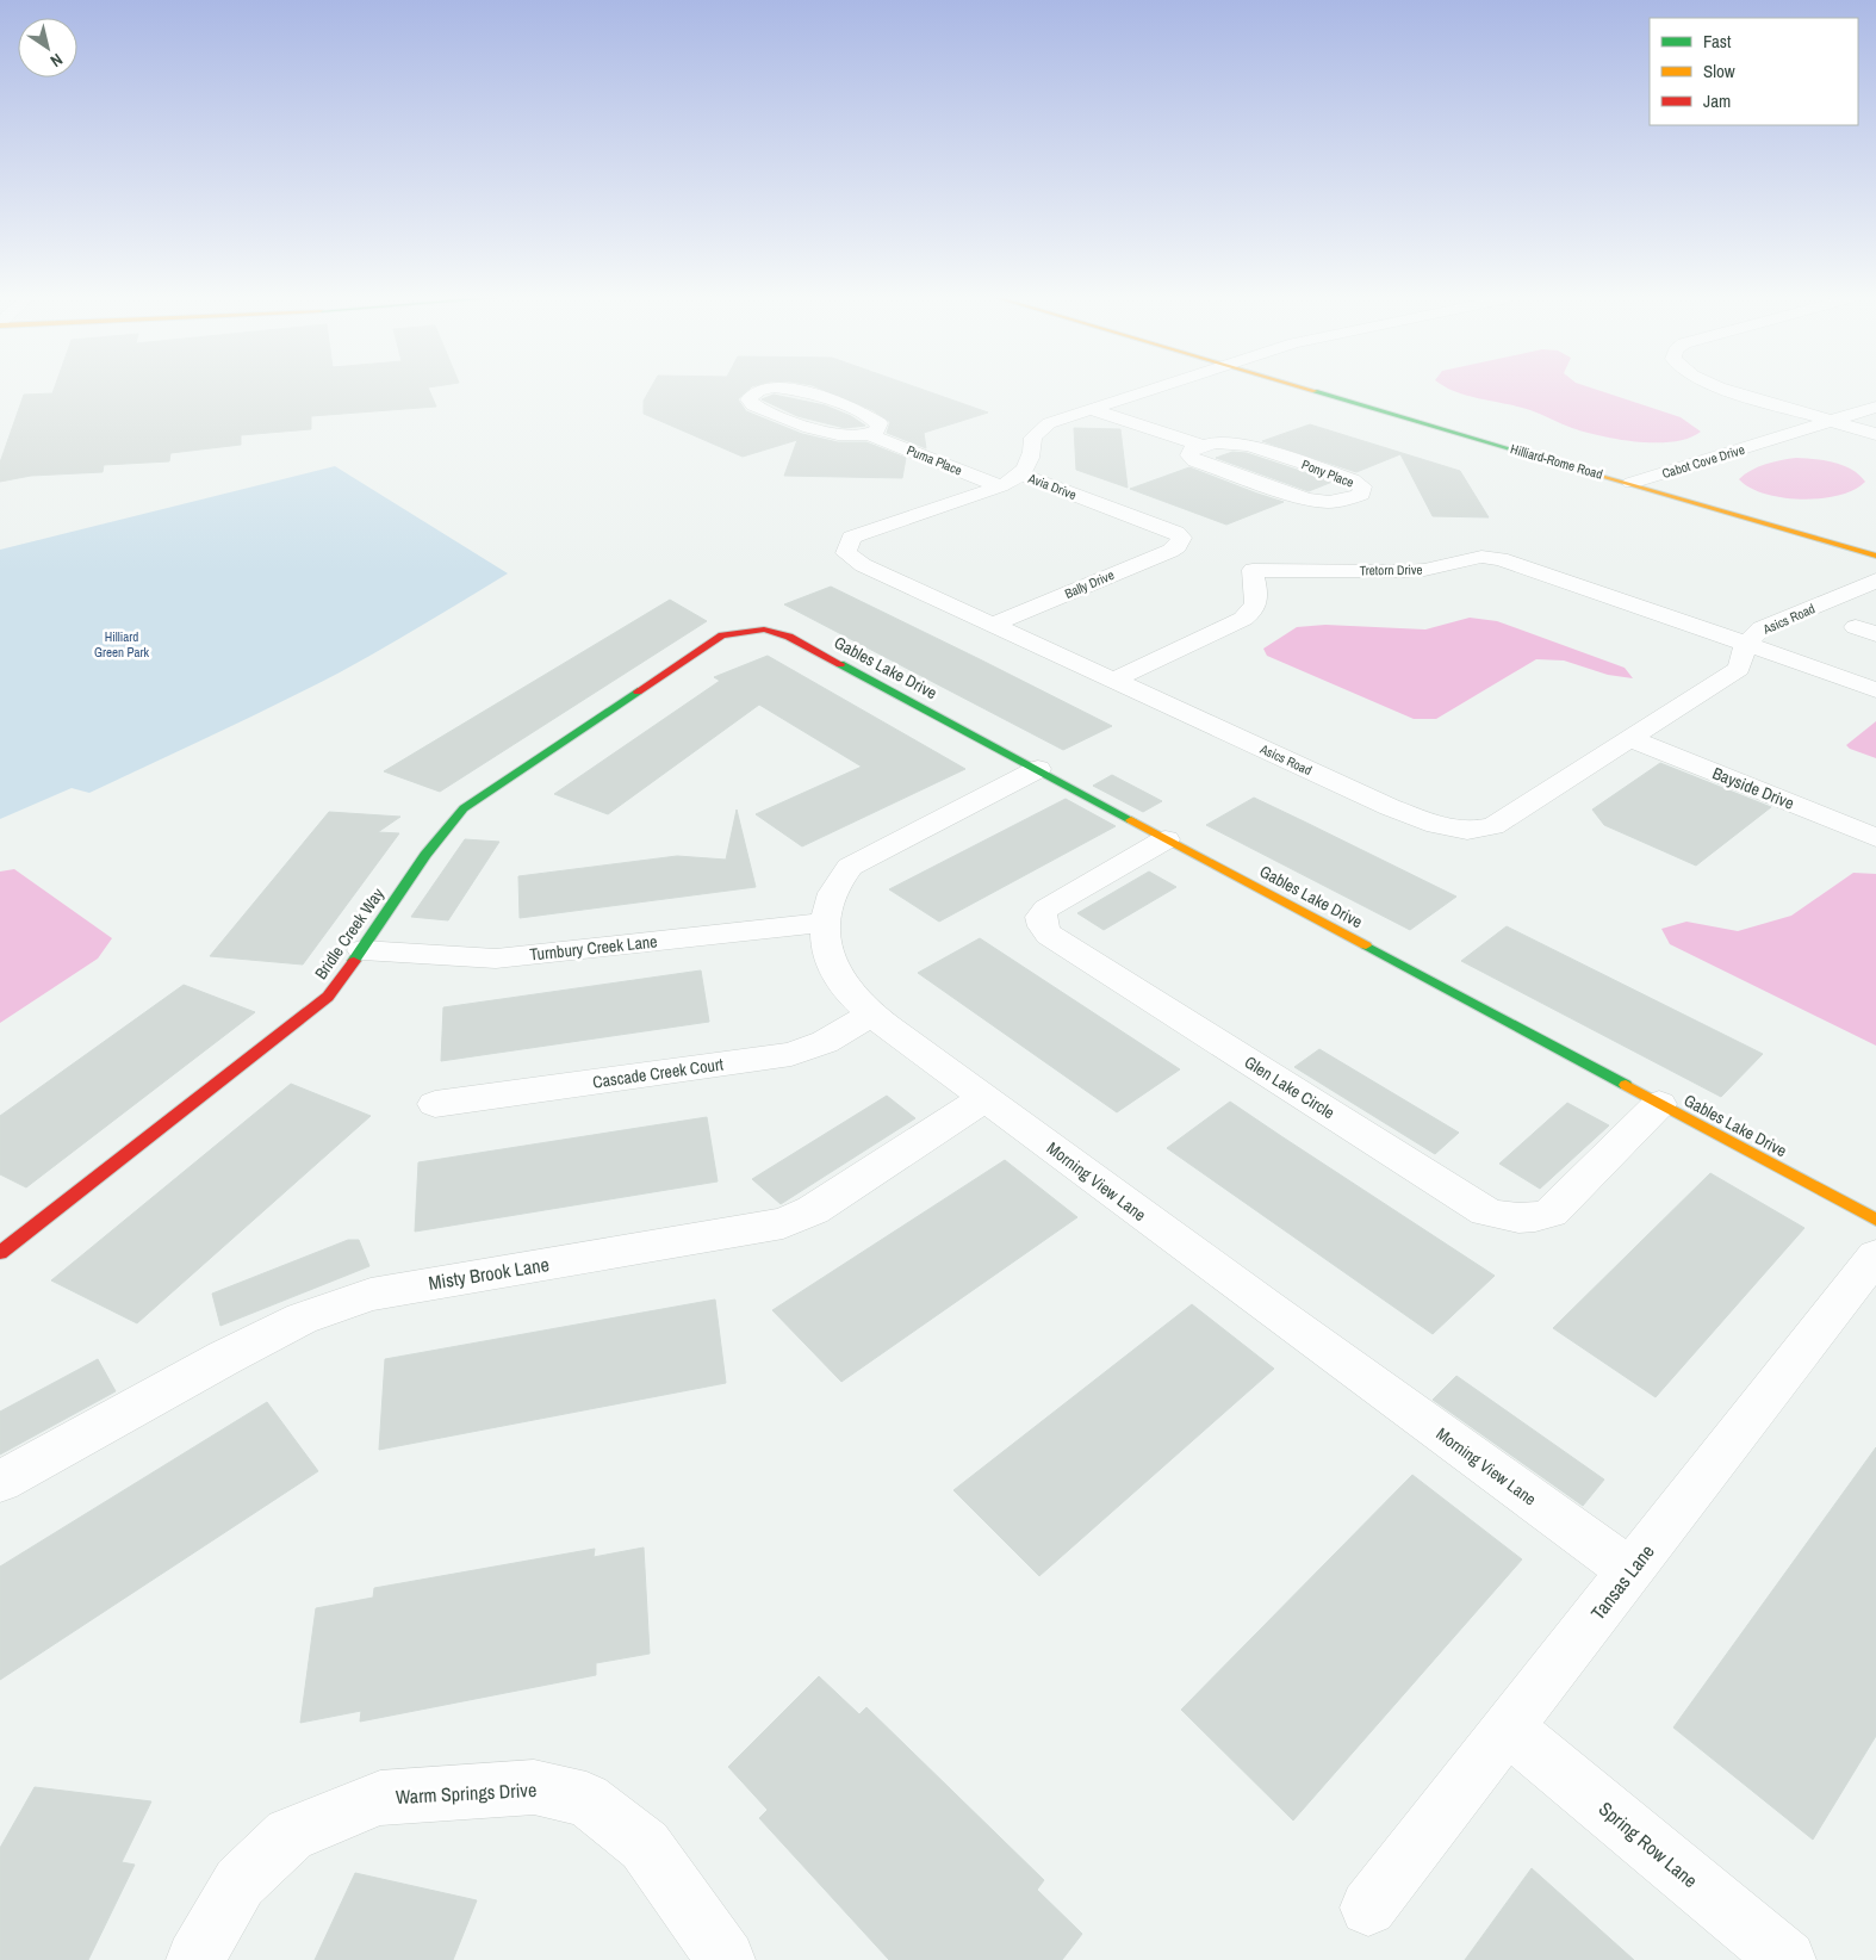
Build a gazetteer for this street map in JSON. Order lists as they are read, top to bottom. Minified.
{"streets":{"street":["Puma Place","Hilliard-Rome Road","Cabot Cove Drive","Pony Place","Avia Drive","Tretorn Drive","Bally Drive","Asics Road","Gables Lake Drive","Bayside Drive","Bridle Creek Way","Turnbury Creek Lane","Cascade Creek Court","Glen Lake Circle","Morning View Lane","Misty Brook Lane","Tansas Lane","Warm Springs Drive","Spring Row Lane"]},"crossings":[["Puma Place","Asics Road"],["Hilliard-Rome Road","Cabot Cove Drive"],["Pony Place","Avia Drive"],["Avia Drive","Bally Drive"],["Avia Drive","Asics Road"],["Tretorn Drive","Asics Road"],["Bally Drive","Asics Road"],["Asics Road","Bayside Drive"],["Gables Lake Drive","Bridle Creek Way"],["Gables Lake Drive","Glen Lake Circle"],["Gables Lake Drive","Morning View Lane"],["Bridle Creek Way","Turnbury Creek Lane"],["Turnbury Creek Lane","Morning View Lane"],["Cascade Creek Court","Morning View Lane"],["Morning View Lane","Misty Brook Lane"],["Morning View Lane","Tansas Lane"],["Tansas Lane","Spring Row Lane"]],"parks":["Hilliard Green Park"],"legend":["Fast","Slow","Jam"],"north":"bottom right"}
